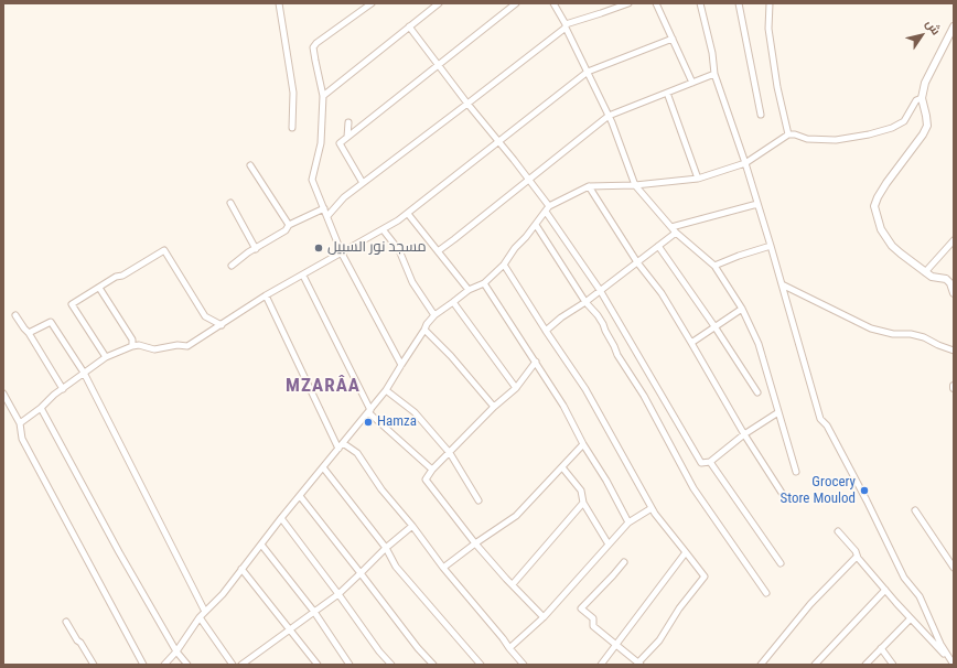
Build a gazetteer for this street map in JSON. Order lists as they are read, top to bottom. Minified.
{"districts":["MZARÂA"],"places":["مسجد نور السبيل","Hamza","Grocery Store Moulod"],"north":"top right"}
